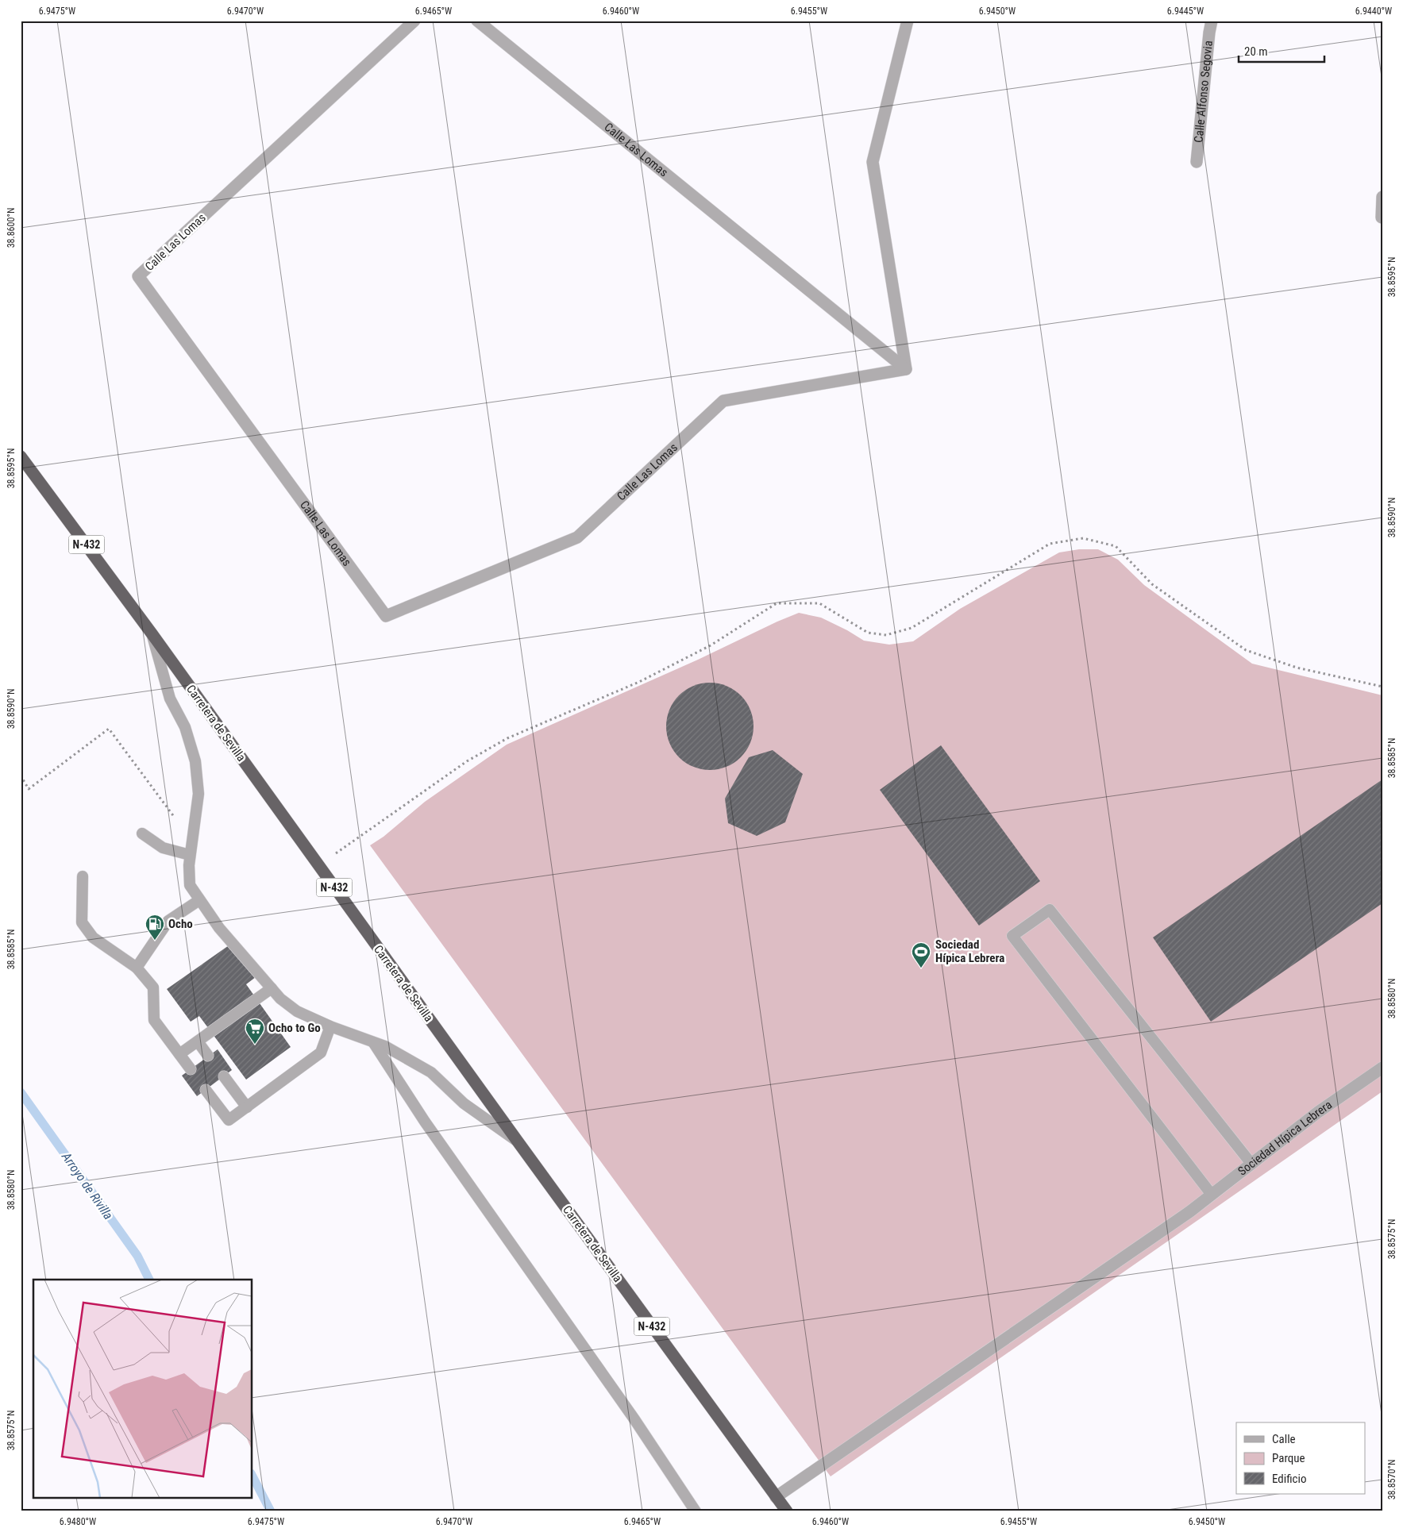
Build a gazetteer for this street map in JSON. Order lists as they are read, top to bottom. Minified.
{"streets":{"highway":["N-432","Carretera de Sevilla"],"street":["Calle Alfonso Segovia","Calle Las Lomas","Sociedad Hípica Lebrera"]},"crossings":[["Carretera de Sevilla","Sociedad Hípica Lebrera"]],"water":["Arroyo de Rivilla"],"places":{"fuel station":["Ocho"],"sports":["Sociedad Hípica Lebrera"],"supermarket":["Ocho to Go"]},"legend":["Calle","Parque","Edificio"],"scale_bar":"20 m","coordinates":["6.9475°W","6.9470°W","6.9465°W","6.9460°W","6.9455°W","6.9450°W","6.9445°W","6.9440°W","38.8600°N","38.8595°N","38.8590°N","38.8585°N","38.8580°N","38.8575°N","38.8570°N","6.9480°W"]}
